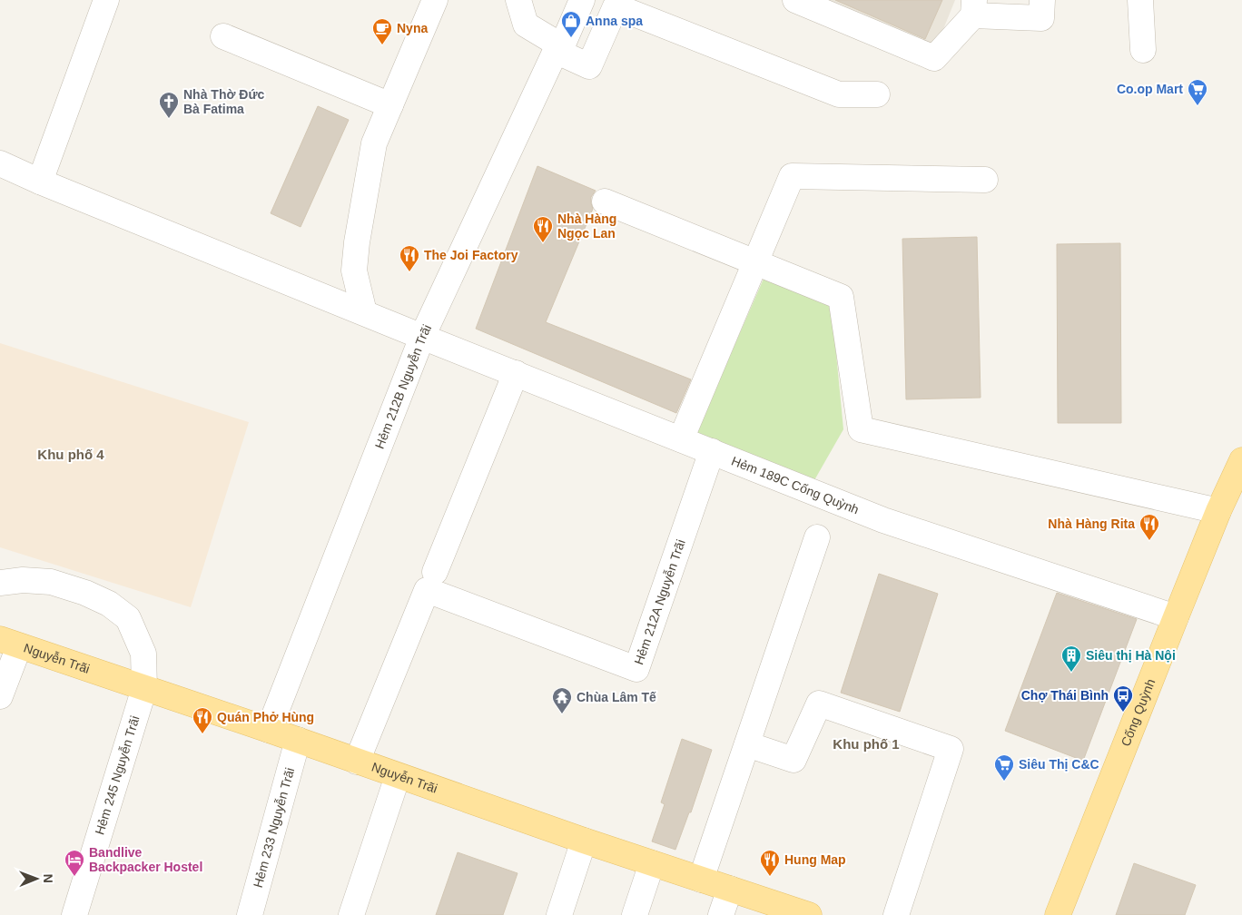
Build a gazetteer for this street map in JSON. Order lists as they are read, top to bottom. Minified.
{"streets":{"main road":["Nguyễn Trãi","Cống Quỳnh"],"street":["Hẻm 212B Nguyễn Trãi","Hẻm 189C Cống Quỳnh","Hẻm 212A Nguyễn Trãi","Hẻm 245 Nguyễn Trãi","Hẻm 233 Nguyễn Trãi"]},"crossings":[["Hẻm 212B Nguyễn Trãi","Hẻm 189C Cống Quỳnh"],["Hẻm 212B Nguyễn Trãi","Nguyễn Trãi"],["Hẻm 189C Cống Quỳnh","Hẻm 212A Nguyễn Trãi"],["Hẻm 189C Cống Quỳnh","Cống Quỳnh"],["Nguyễn Trãi","Hẻm 245 Nguyễn Trãi"],["Nguyễn Trãi","Hẻm 233 Nguyễn Trãi"]],"districts":["Khu phố 4","Khu phố 1"],"places":{"shop":["Anna spa"],"cafe":["Nyna"],"supermarket":["Co.op Mart","Siêu Thị C&C"],"church":["Nhà Thờ Đức Bà Fatima"],"restaurant":["Nhà Hàng Ngọc Lan","The Joi Factory","Nhà Hàng Rita","Quán Phở Hùng","Hung Map"],"building":["Siêu thị Hà Nội"],"bus stop":["Chợ Thái Bình"],"temple":["Chùa Lâm Tế"],"hotel":["Bandlive Backpacker Hostel"]},"north":"right"}
